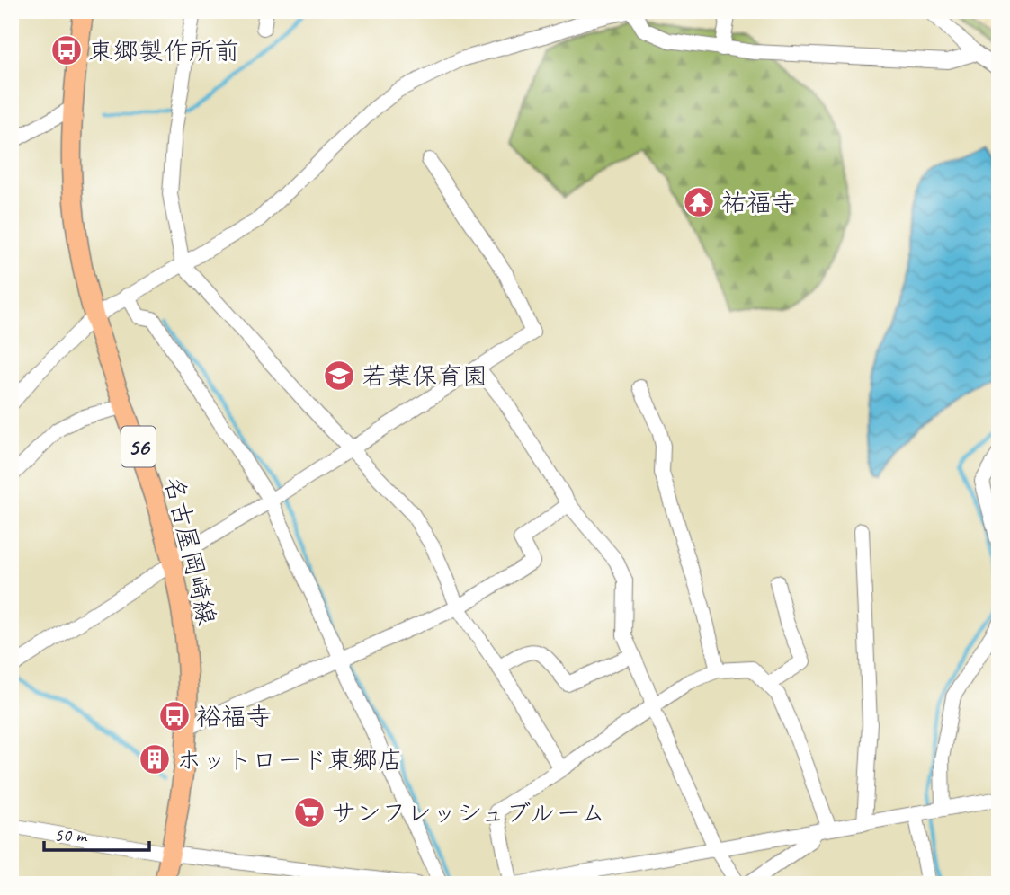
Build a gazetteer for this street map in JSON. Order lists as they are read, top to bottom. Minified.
{"streets":{"main road":["56","名古屋岡崎線"]},"places":{"bus stop":["東郷製作所前","裕福寺"],"temple":["祐福寺"],"school or university":["若葉保育園"],"building":["ホットロード東郷店"],"supermarket":["サンフレッシュブルーム"]},"scale_bar":"50 m"}
